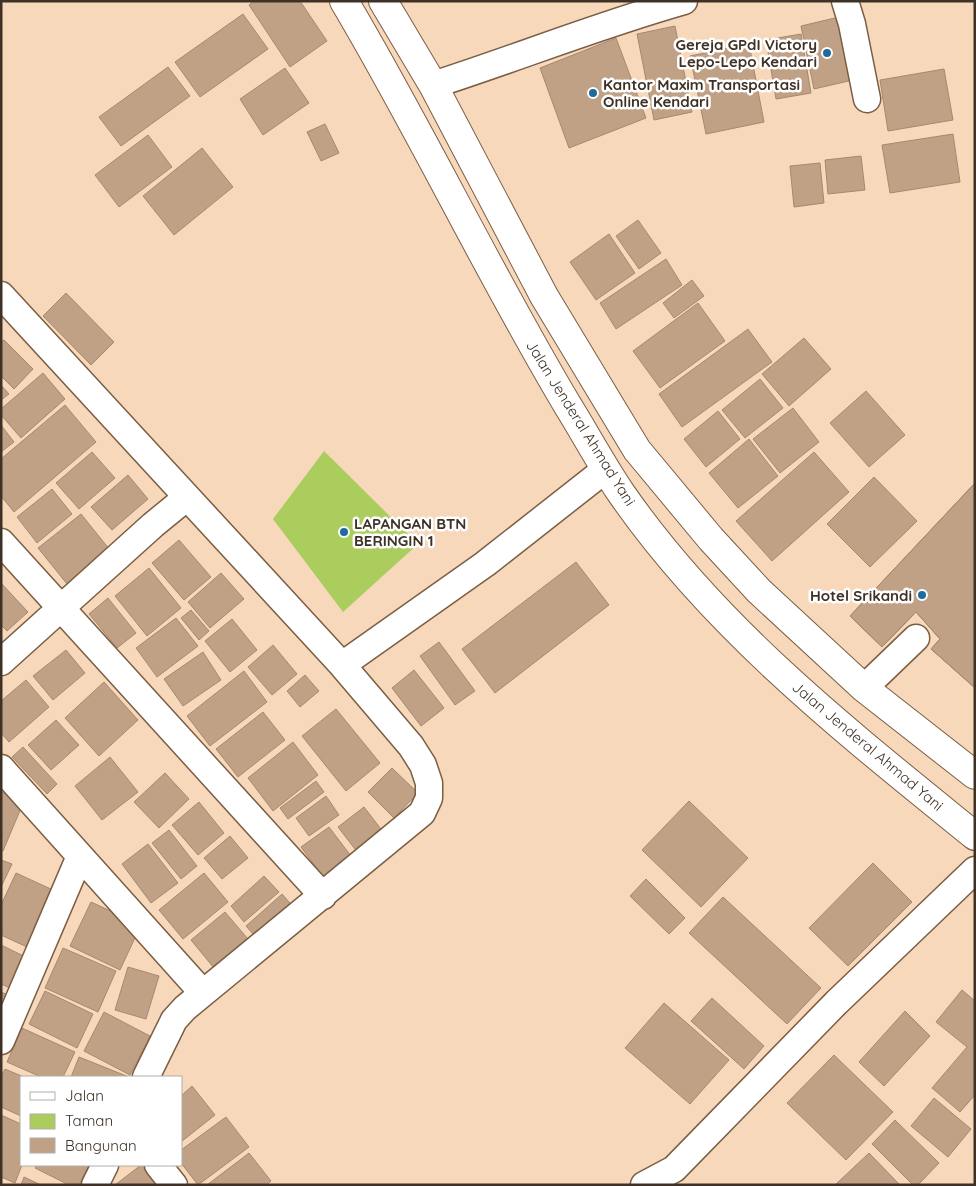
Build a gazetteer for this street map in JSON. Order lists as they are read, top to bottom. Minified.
{"streets":{"highway":["Jalan Jenderal Ahmad Yani"]},"places":["Gereja GPdI Victory Lepo-Lepo Kendari","Kantor Maxim Transportasi Online Kendari","LAPANGAN BTN BERINGIN 1","Hotel Srikandi"],"legend":["Jalan","Taman","Bangunan"]}
